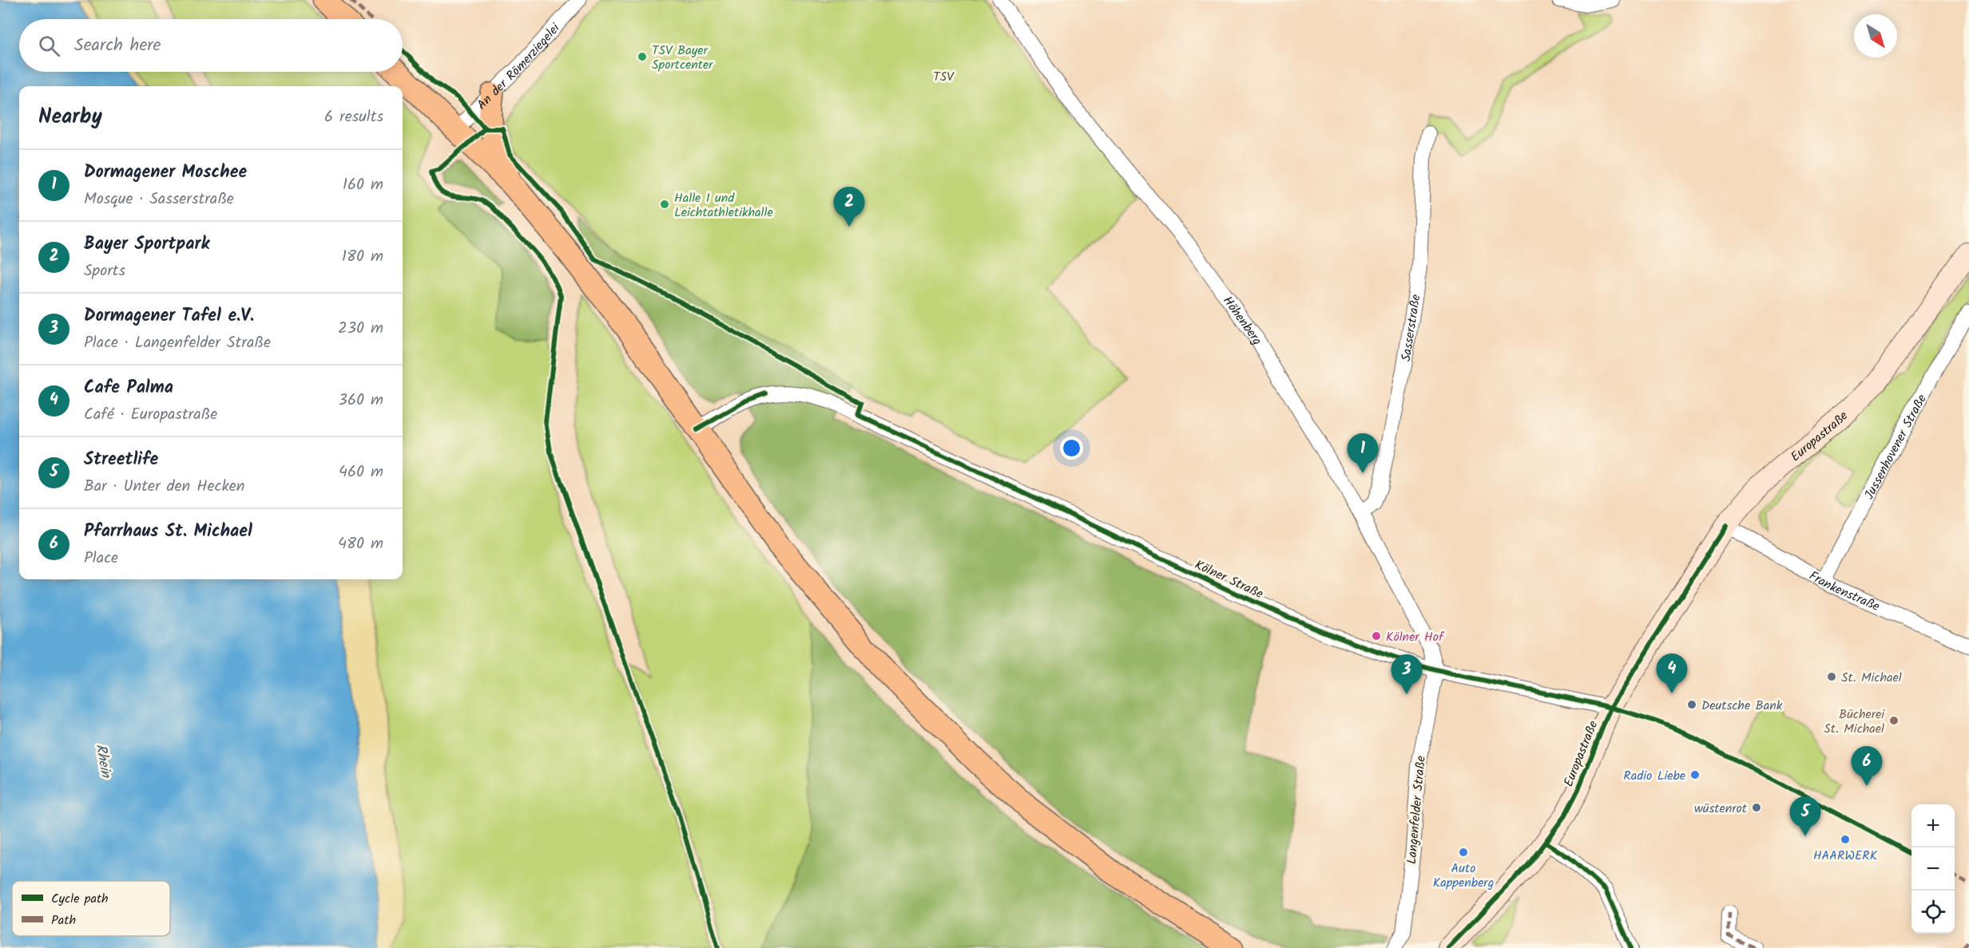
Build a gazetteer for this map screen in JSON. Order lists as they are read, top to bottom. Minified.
{"streets":{"main road":["Europastraße"],"street":["An der Römerziegelei","Höhenberg","Sasserstraße","Jussenhovener Straße","Kölner Straße","Frankenstraße","Langenfelder Straße"]},"crossings":[["Höhenberg","Sasserstraße"],["Höhenberg","Kölner Straße"],["Höhenberg","Langenfelder Straße"],["Europastraße","Kölner Straße"],["Europastraße","Frankenstraße"],["Jussenhovener Straße","Frankenstraße"],["Kölner Straße","Langenfelder Straße"]],"water":["Rhein"],"parks":["TSV"],"places":["TSV Bayer Sportcenter","Halle 1 und Leichtathletikhalle","Kölner Hof","St. Michael","Deutsche Bank","Bücherei St. Michael","Radio Liebe","wüstenrot","HAARWERK","Auto Kappenberg"],"legend":["Cycle path","Path"],"north":"bottom right","page":{"search":"Search here","heading":["Nearby","6 results"],"list":[{"mark":"1","name":"Dormagener Moschee","note":"Mosque · Sasserstraße","value":"160 m"},{"mark":"2","name":"Bayer Sportpark","note":"Sports","value":"180 m"},{"mark":"3","name":"Dormagener Tafel e.V.","note":"Place · Langenfelder Straße","value":"230 m"},{"mark":"4","name":"Cafe Palma","note":"Café · Europastraße","value":"360 m"},{"mark":"5","name":"Streetlife","note":"Bar · Unter den Hecken","value":"460 m"},{"mark":"6","name":"Pfarrhaus St. Michael","note":"Place","value":"480 m"}],"pins":["2","1","4","3","6","5"],"map_buttons":["+","−"]}}
